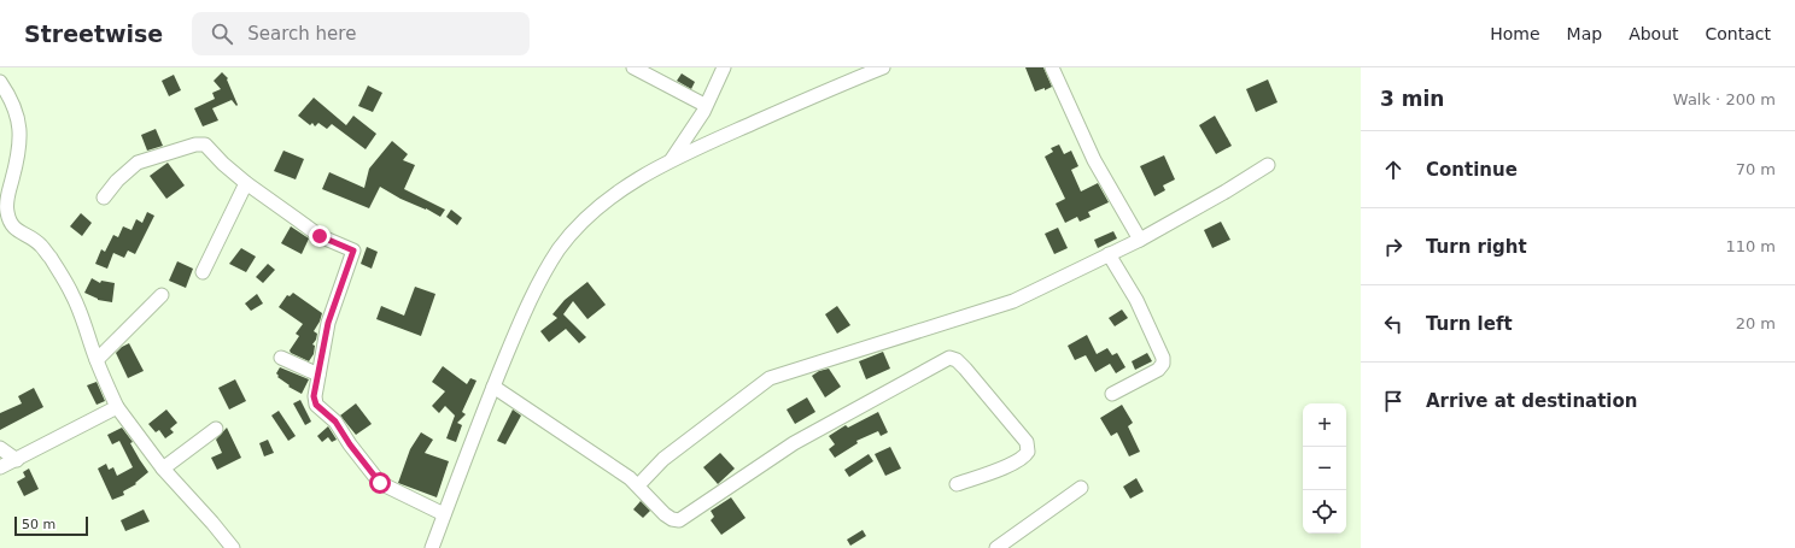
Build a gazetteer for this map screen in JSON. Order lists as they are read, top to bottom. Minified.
{"scale_bar":"50 m","page":{"header":"Streetwise","search":"Search here","nav":["Home","Map","About","Contact"],"heading":["3 min","Walk · 200 m"],"list":[["Continue","70 m"],["Turn right","110 m"],["Turn left","20 m"],"Arrive at destination"],"map_buttons":["+","−"],"scale":"50 m"}}
